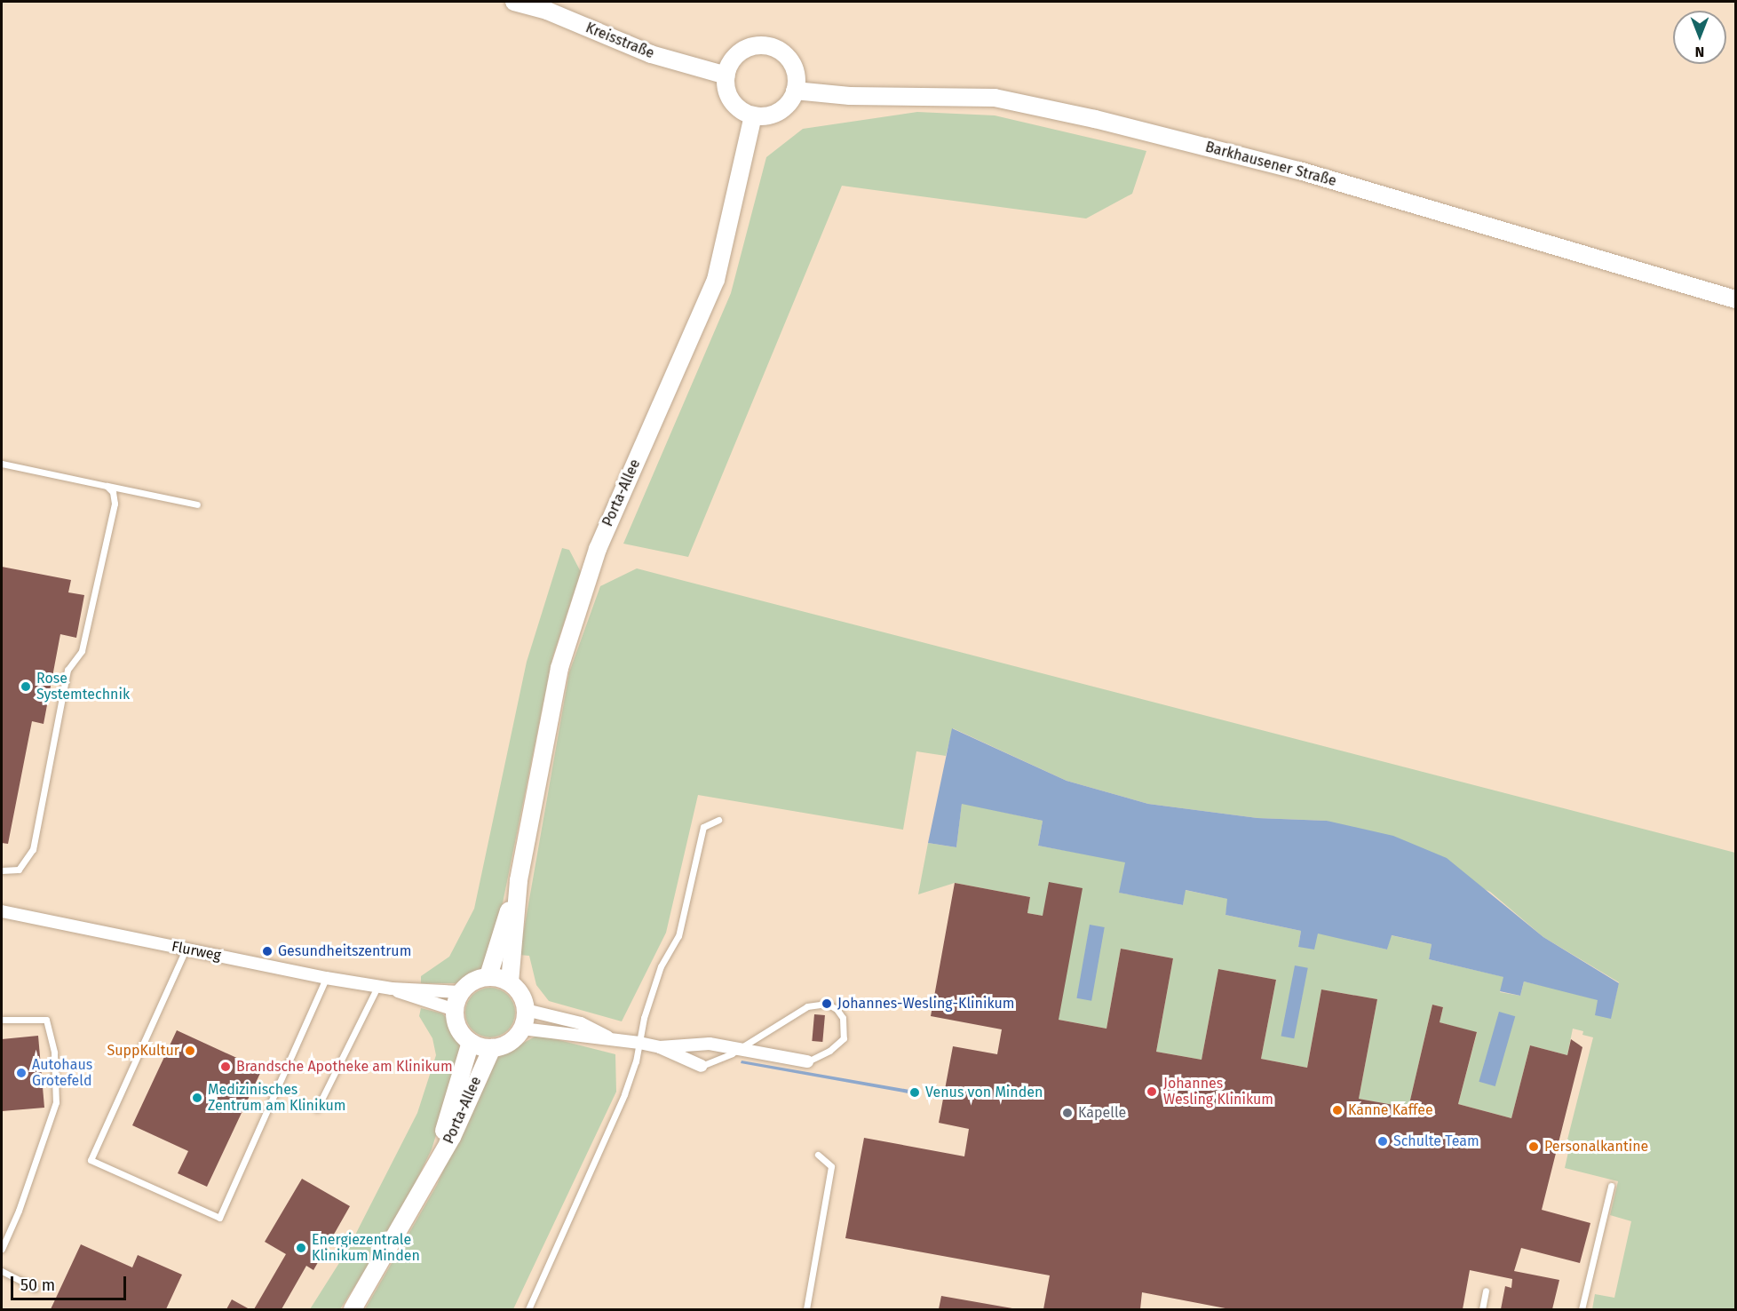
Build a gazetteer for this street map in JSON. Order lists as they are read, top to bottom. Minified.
{"streets":{"street":["Kreisstraße","Barkhausener Straße","Porta-Allee","Flurweg"]},"crossings":[["Kreisstraße","Barkhausener Straße"],["Kreisstraße","Porta-Allee"],["Barkhausener Straße","Porta-Allee"],["Porta-Allee","Flurweg"]],"places":["Rose Systemtechnik","Gesundheitszentrum","Johannes-Wesling-Klinikum","SuppKultur","Brandsche Apotheke am Klinikum","Autohaus Grotefeld","Johannes Wesling Klinikum","Venus von Minden","Medizinisches Zentrum am Klinikum","Kanne Kaffee","Kapelle","Schulte Team","Personalkantine","Energiezentrale Klinikum Minden"],"scale_bar":"50 m","north":"bottom"}
